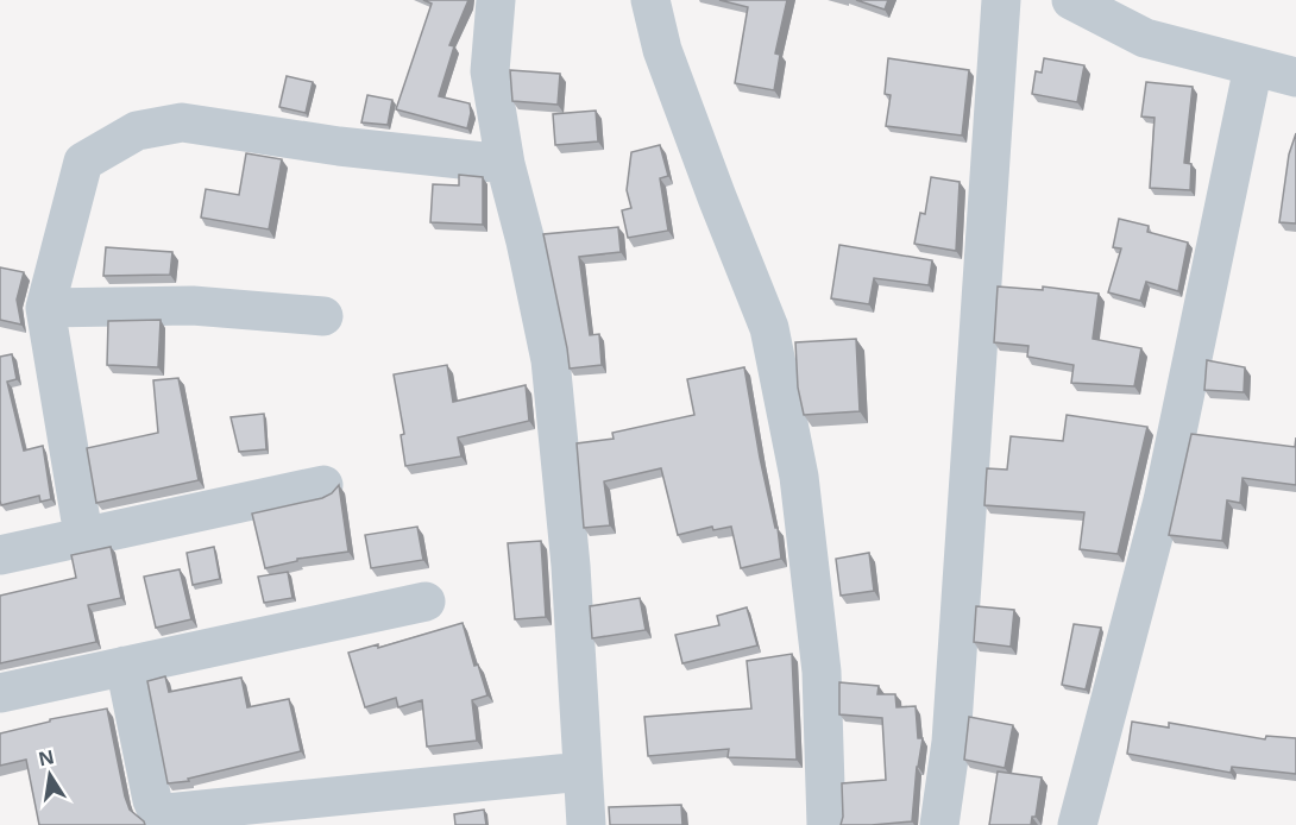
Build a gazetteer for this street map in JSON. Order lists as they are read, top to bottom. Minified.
{"north":"top"}
